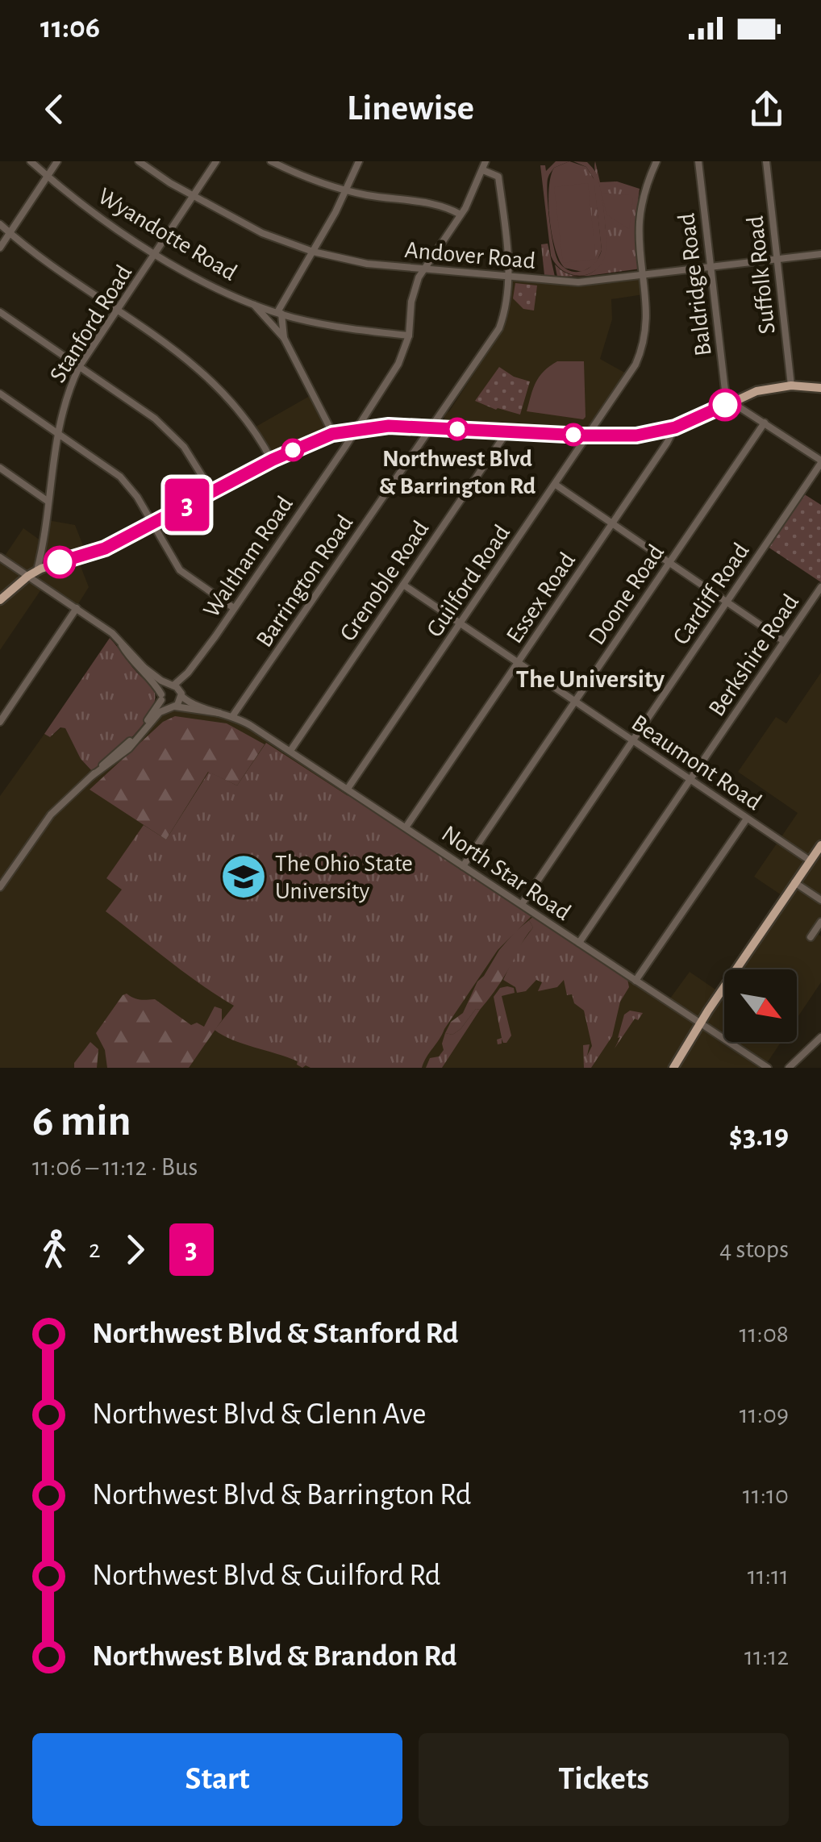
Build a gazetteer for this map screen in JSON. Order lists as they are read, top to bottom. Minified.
{"streets":{"street":["Wyandotte Road","Andover Road","Suffolk Road","Baldridge Road","Stanford Road","Waltham Road","Barrington Road","Grenoble Road","Guilford Road","Cardiff Road","Doone Road","Essex Road","Berkshire Road","Beaumont Road","North Star Road"]},"crossings":[["Wyandotte Road","Stanford Road"],["Wyandotte Road","Waltham Road"],["Andover Road","Suffolk Road"],["Andover Road","Baldridge Road"],["Andover Road","Stanford Road"],["Andover Road","Waltham Road"],["Andover Road","Barrington Road"],["Andover Road","Guilford Road"],["Waltham Road","Barrington Road"],["Waltham Road","North Star Road"],["Barrington Road","North Star Road"],["Grenoble Road","Beaumont Road"],["Grenoble Road","North Star Road"],["Guilford Road","Beaumont Road"],["Guilford Road","North Star Road"],["Cardiff Road","Beaumont Road"],["Cardiff Road","North Star Road"],["Doone Road","Beaumont Road"],["Doone Road","North Star Road"],["Essex Road","Beaumont Road"],["Essex Road","North Star Road"],["Berkshire Road","Beaumont Road"],["Berkshire Road","North Star Road"]],"districts":["The University"],"places":{"other":["Northwest Blvd & Barrington Rd"],"school or university":["The Ohio State University"]},"lines":["bus line 3"],"north":"bottom right","page":{"status":"11:06","header":"Linewise","on_map":"3","heading":["6 min","11:06 – 11:12 · Bus","$3.19"],"legs":["2","3","4 stops"],"list":[{"name":"Northwest Blvd & Stanford Rd","value":"11:08"},{"name":"Northwest Blvd & Glenn Ave","value":"11:09"},{"name":"Northwest Blvd & Barrington Rd","value":"11:10"},{"name":"Northwest Blvd & Guilford Rd","value":"11:11"},{"name":"Northwest Blvd & Brandon Rd","value":"11:12"}],"buttons":["Start","Tickets"]}}
